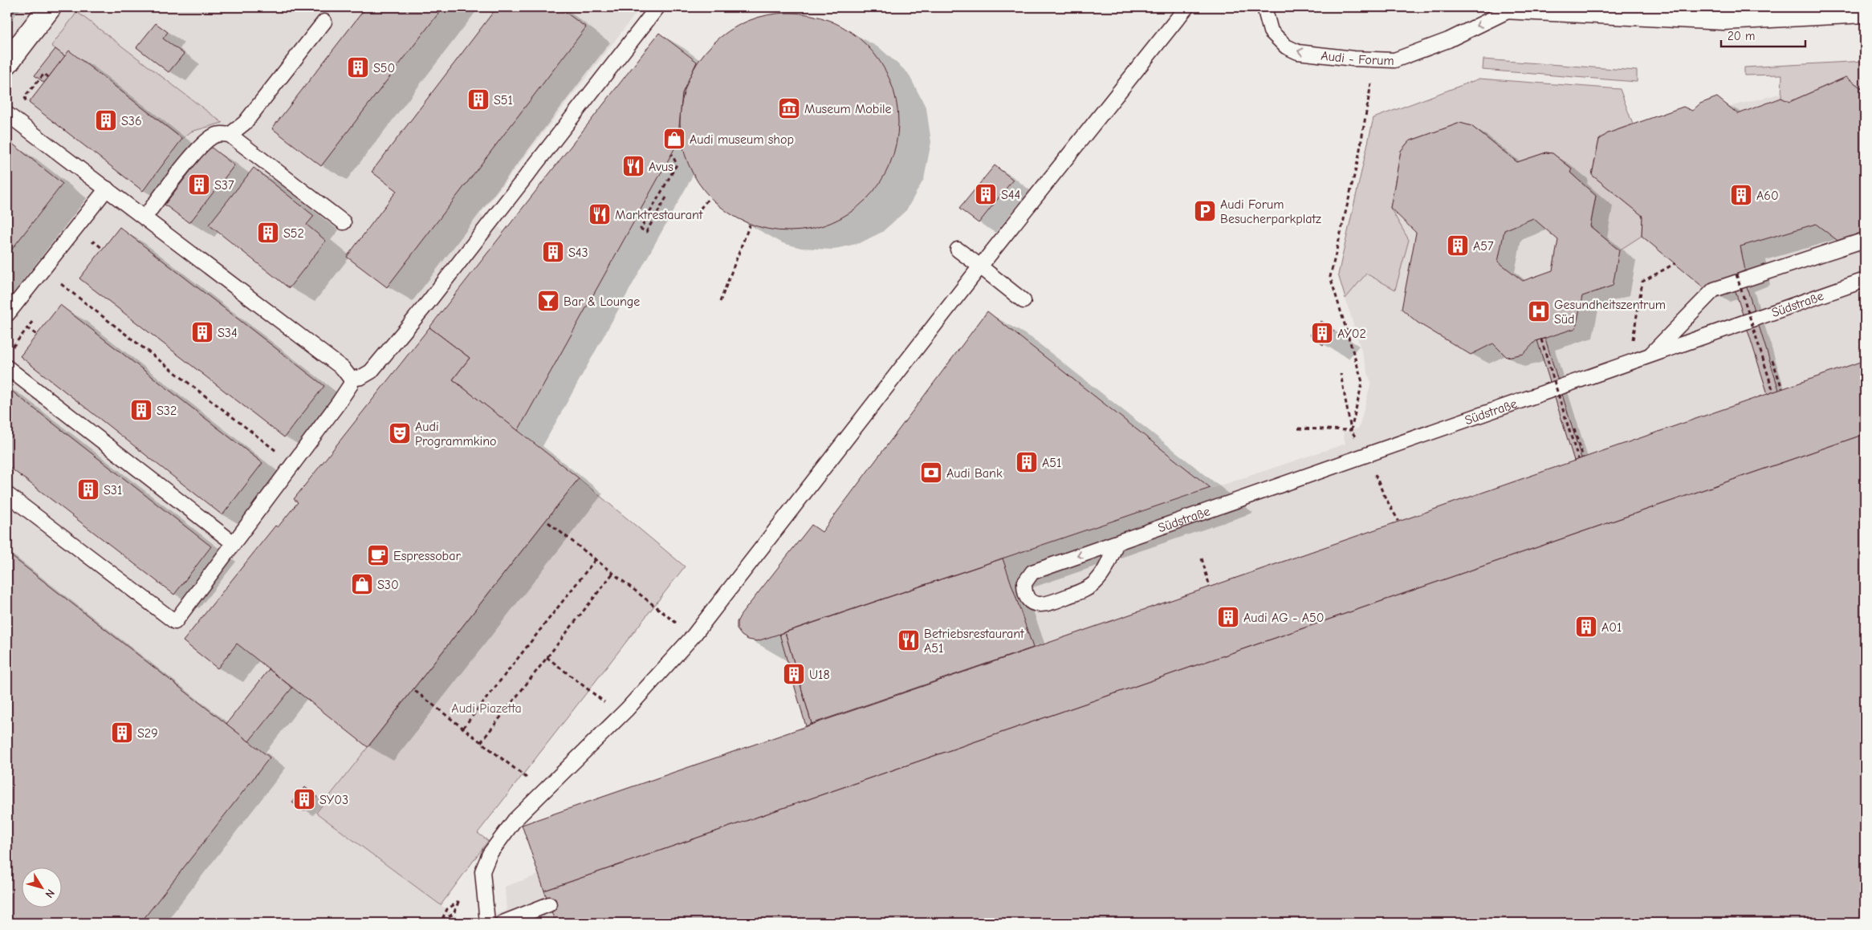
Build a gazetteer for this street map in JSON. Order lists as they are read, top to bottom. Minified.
{"streets":{"lane":["Audi - Forum","Südstraße"]},"one_way":["Audi - Forum"],"parks":["Audi Piazetta"],"places":{"building":["S50","S51","S36","S37","S44","A60","S52","A57","S43","S34","AY02","S32","A51","S31","Audi AG - A50","A01","U18","S29","SY03"],"museum":["Museum Mobile"],"shop":["Audi museum shop","S30"],"restaurant":["Avus","Marktrestaurant","Betriebsrestaurant A51"],"parking":["Audi Forum Besucherparkplatz"],"bar":["Bar & Lounge"],"hospital":["Gesundheitszentrum Süd"],"theatre":["Audi Programmkino"],"bank":["Audi Bank"],"cafe":["Espressobar"]},"scale_bar":"20 m","north":"bottom right"}
